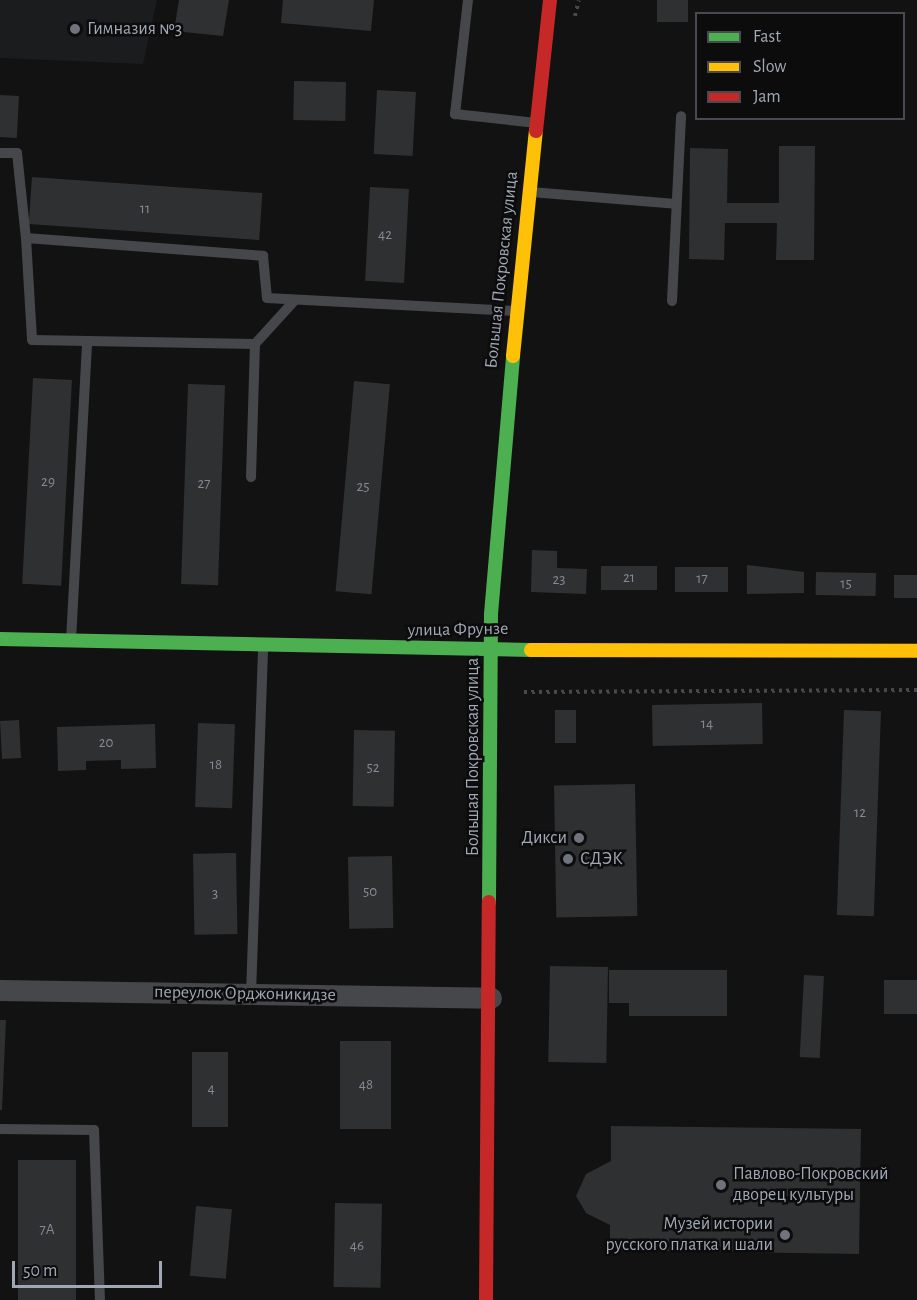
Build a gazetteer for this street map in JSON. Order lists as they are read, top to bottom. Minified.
{"streets":{"main road":["Большая Покровская улица","улица Фрунзе"],"street":["переулок Орджоникидзе"]},"crossings":[["Большая Покровская улица","улица Фрунзе"],["Большая Покровская улица","переулок Орджоникидзе"]],"places":["Гимназия №3","Дикси","СДЭК","Павлово-Покровский дворец культуры","Музей истории русского платка и шали"],"house_numbers":["11","42","29","27","25","21","17","23","15","14","20","18","52","12","50","3","48","4","7А","46"],"legend":["Fast","Slow","Jam"],"scale_bar":"50 m"}
